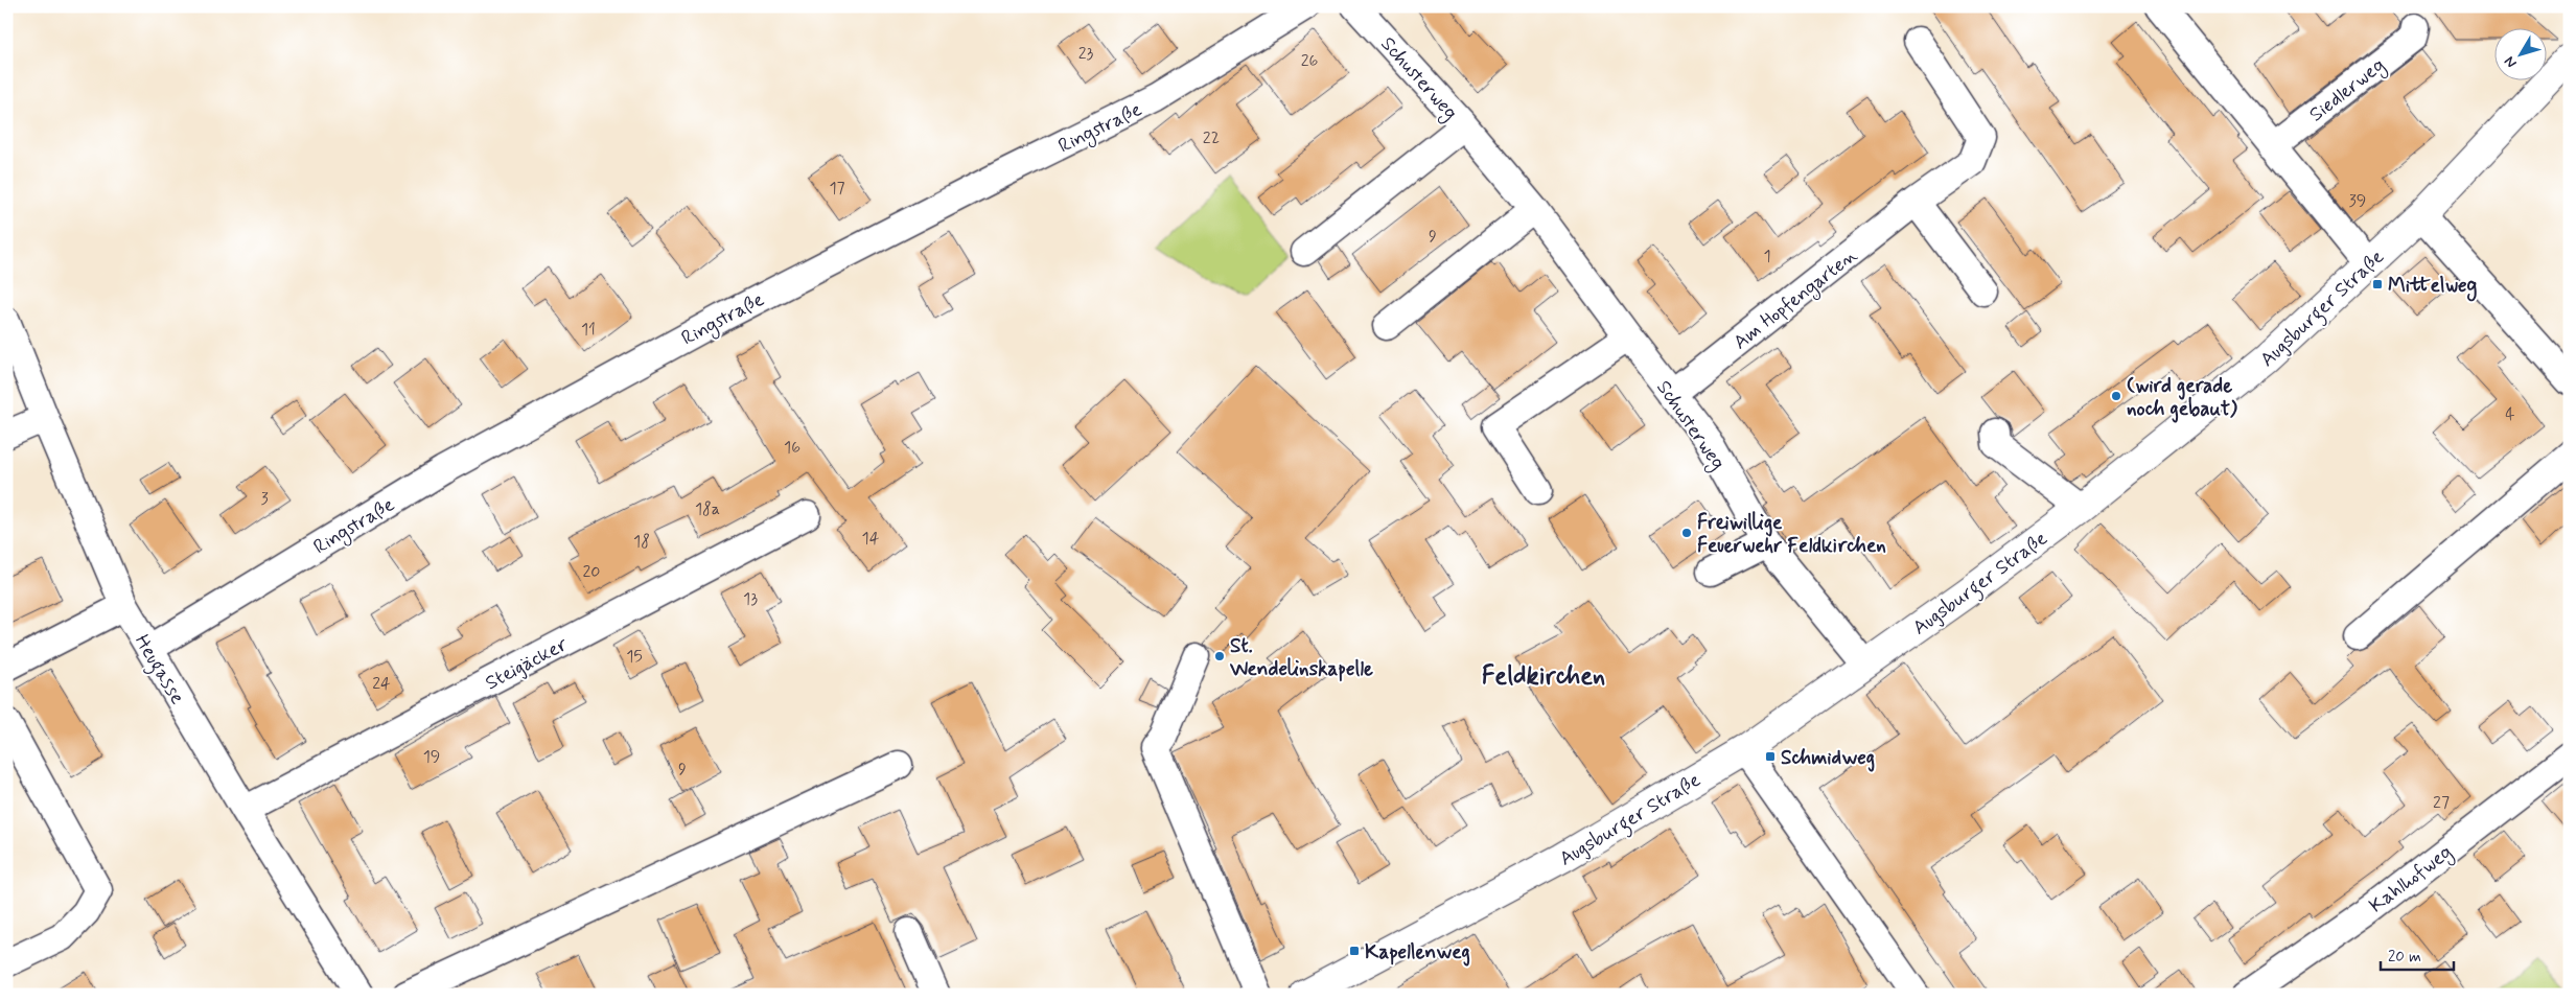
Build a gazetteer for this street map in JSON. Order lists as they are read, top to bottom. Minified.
{"streets":{"main road":["Augsburger Straße"],"street":["Schusterweg","Siedlerweg","Ringstraße","Am Hopfengarten","Steigäcker","Heugasse","Kahlhofweg"]},"crossings":[["Schusterweg","Am Hopfengarten"],["Schusterweg","Augsburger Straße"],["Ringstraße","Heugasse"],["Steigäcker","Heugasse"]],"districts":["Feldkirchen"],"places":{"transit":["Mittelweg","Schmidweg","Kapellenweg"],"other":["(wird gerade noch gebaut)","Freiwillige Feuerwehr Feldkirchen","St. Wendelinskapelle"]},"house_numbers":["23","26","22","17","39","9","1","11","4","16","3","18a","14","18","20","13","15","24","19","9","27"],"scale_bar":"20 m","north":"bottom left"}
